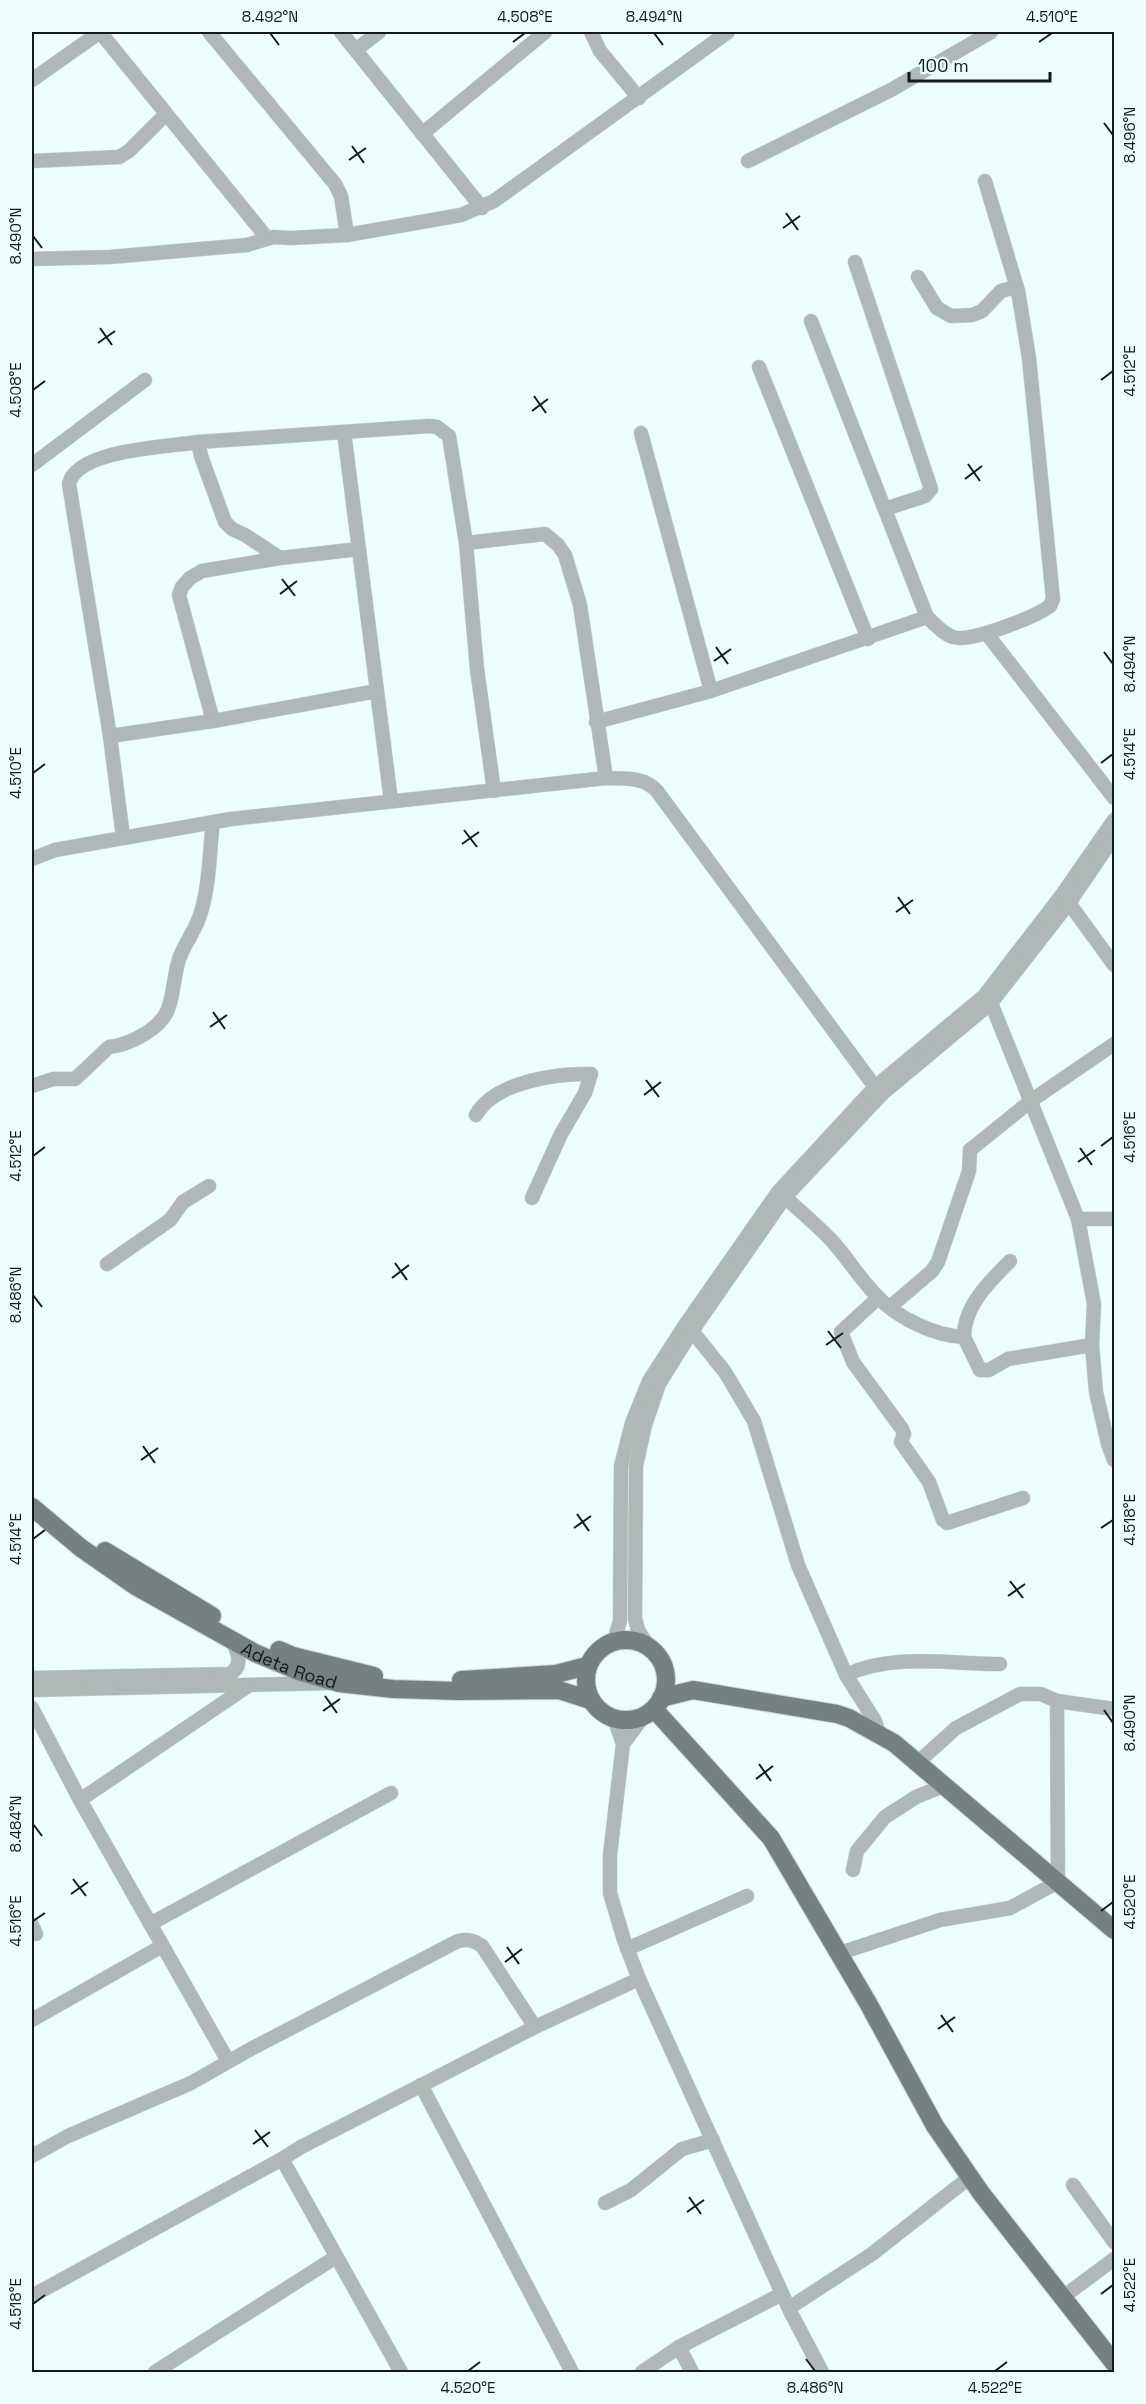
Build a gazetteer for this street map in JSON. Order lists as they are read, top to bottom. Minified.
{"streets":{"main road":["Adeta Road"]},"scale_bar":"100 m","coordinates":["8.492°N","4.508°E","8.494°N","4.510°E","8.496°N","8.490°N","4.512°E","4.514°E","4.516°E","8.486°N","4.518°E","8.484°N","4.520°E","4.522°E"]}
